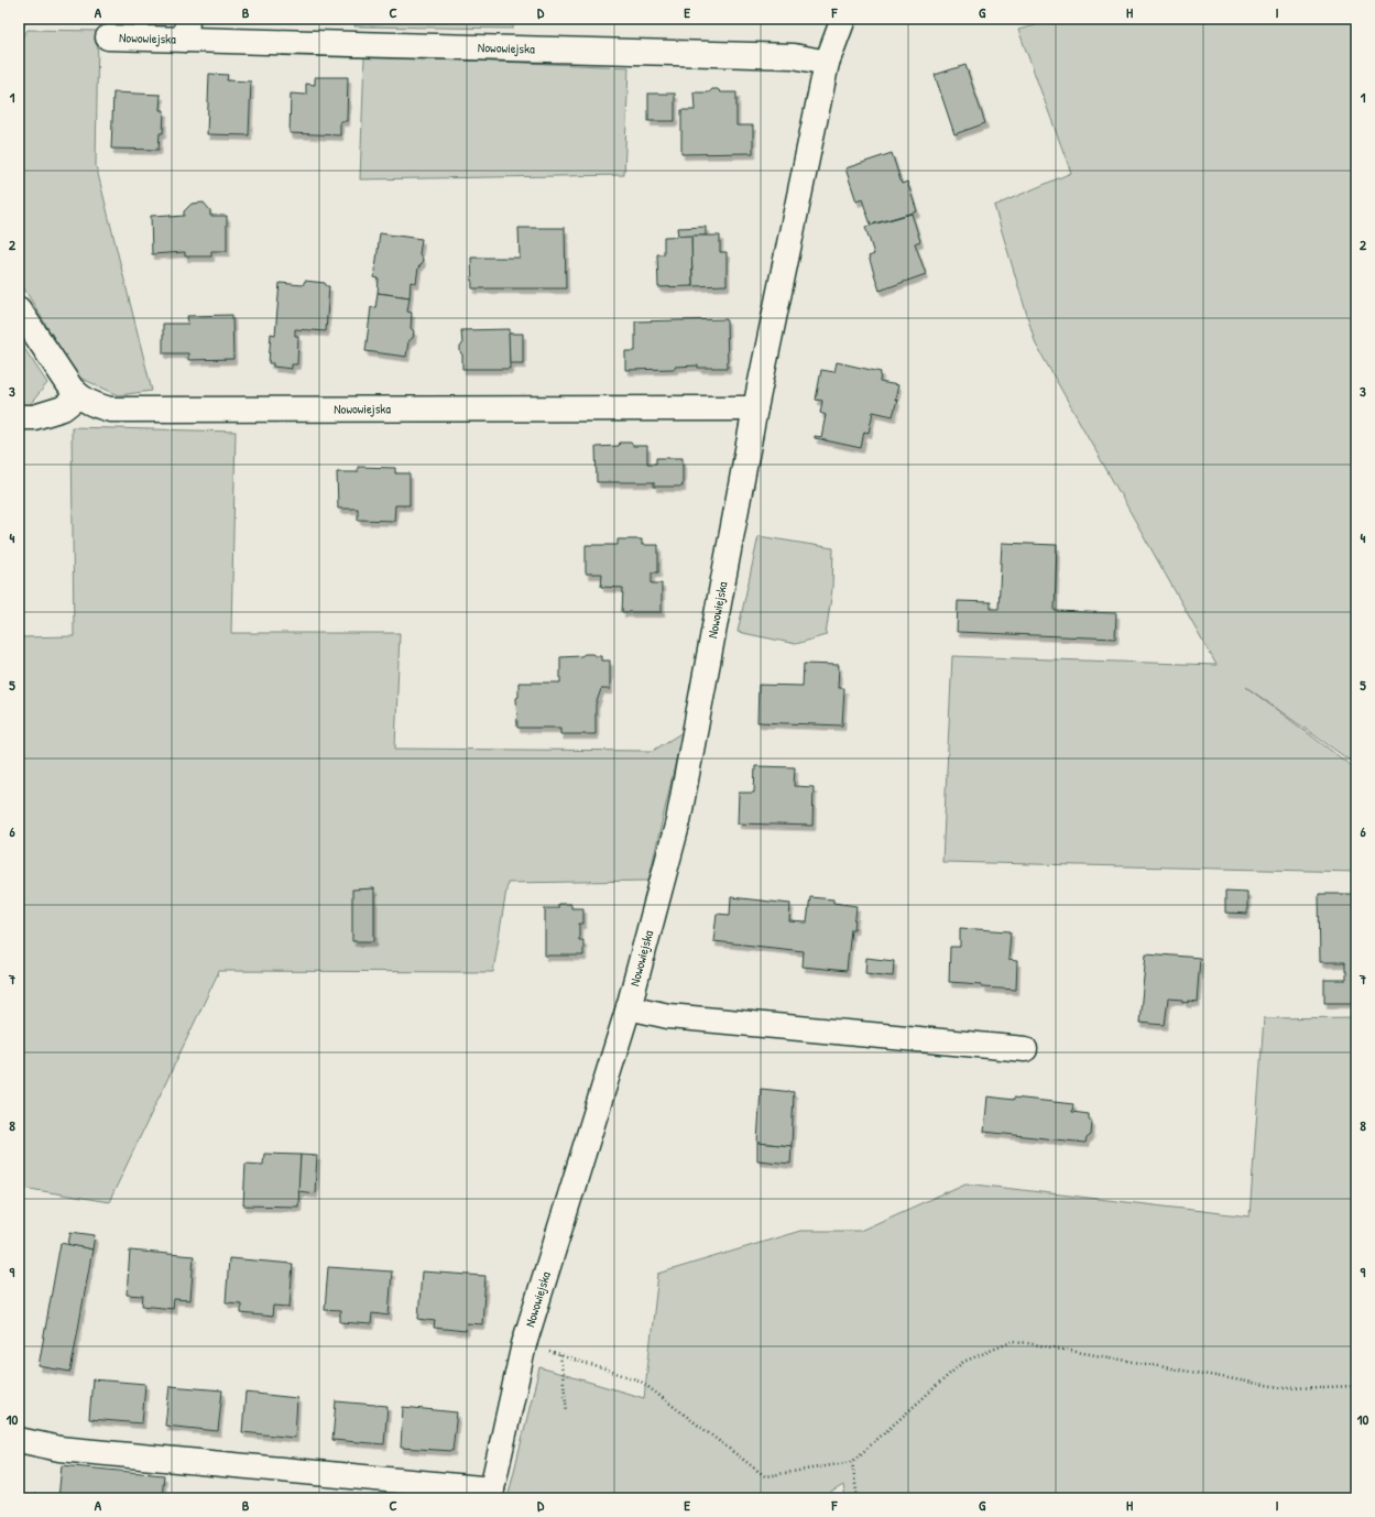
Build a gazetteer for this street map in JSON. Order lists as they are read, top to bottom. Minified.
{"streets":{"street":["Nowowiejska"]},"grid":{"columns":["A","B","C","D","E","F","G","H","I"],"rows":["1","2","3","4","5","6","7","8","9","10"]}}
